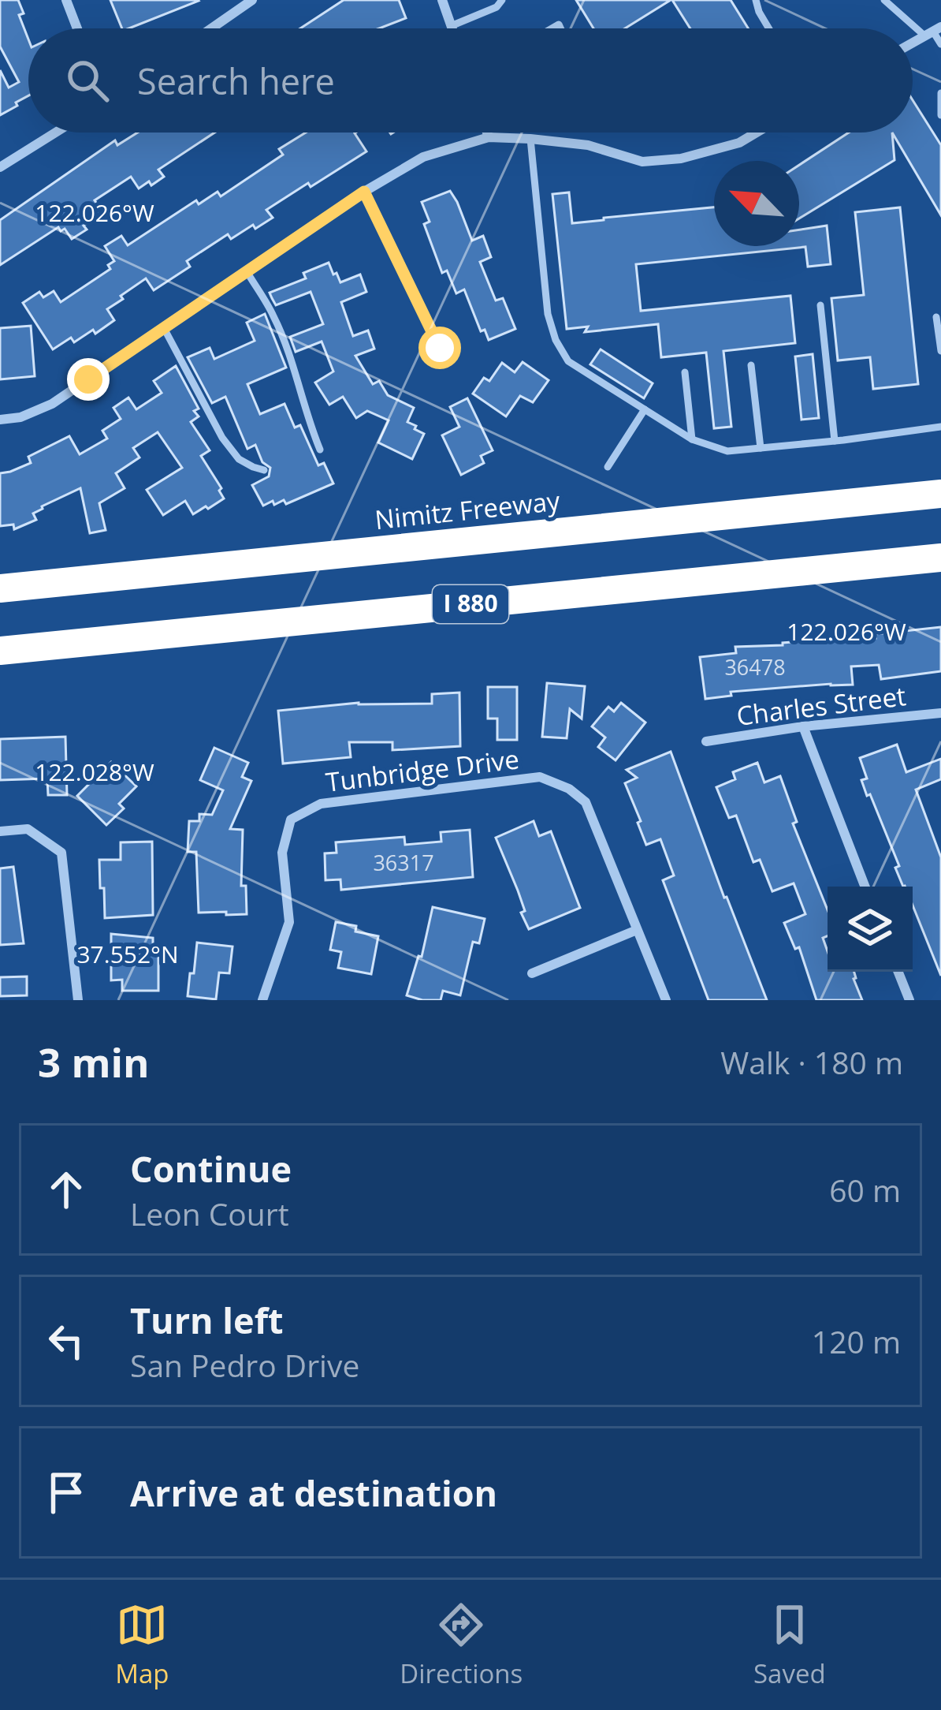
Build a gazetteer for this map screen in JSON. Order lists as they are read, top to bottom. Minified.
{"streets":{"highway":["Nimitz Freeway","I 880"],"street":["Charles Street","Tunbridge Drive"]},"house_numbers":["36478","36317"],"north":"top left","page":{"search":"Search here","heading":["3 min","Walk · 180 m"],"list":[["Continue","Leon Court","60 m"],["Turn left","San Pedro Drive","120 m"],"Arrive at destination"],"nav":["Map","Directions","Saved"]},"coordinates":["122.026°W","122.028°W","37.552°N"]}
